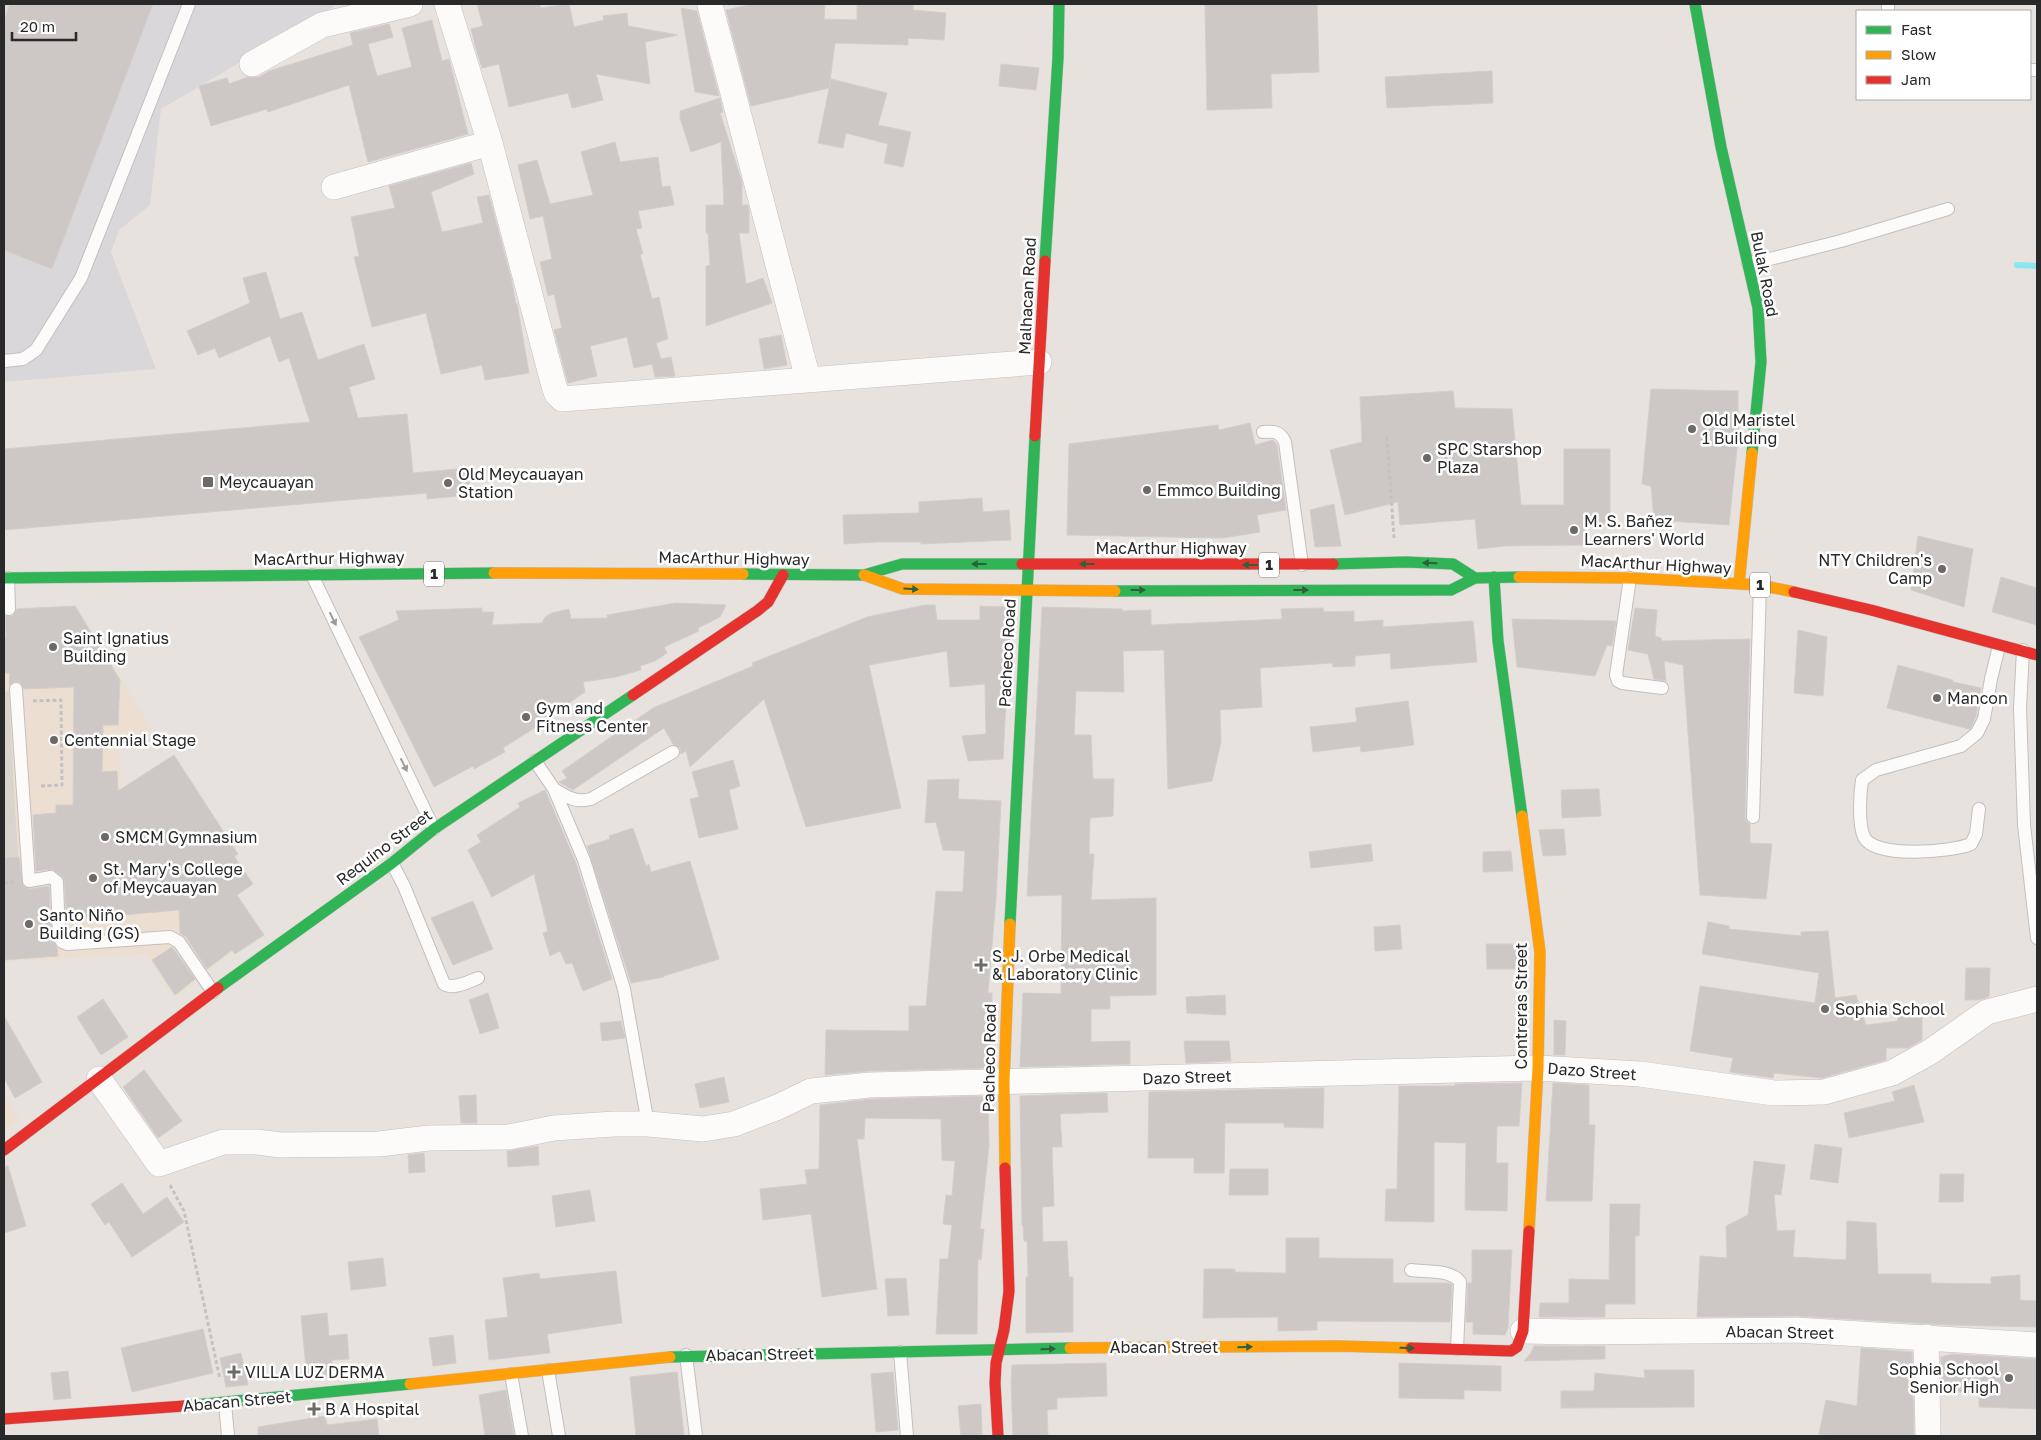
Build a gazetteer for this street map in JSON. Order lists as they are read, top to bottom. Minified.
{"streets":{"main road":["Bulak Road","Malhacan Road","MacArthur Highway","1","Pacheco Road","Requino Street","Contreras Street","Abacan Street"],"street":["Dazo Street"]},"crossings":[["Bulak Road","MacArthur Highway"],["Malhacan Road","MacArthur Highway"],["Malhacan Road","Pacheco Road"],["MacArthur Highway","Pacheco Road"],["MacArthur Highway","Requino Street"],["MacArthur Highway","Contreras Street"],["Pacheco Road","Dazo Street"],["Pacheco Road","Abacan Street"],["Contreras Street","Dazo Street"],["Contreras Street","Abacan Street"]],"places":{"other":["Old Maristel 1 Building","SPC Starshop Plaza","Old Meycauayan Station","Emmco Building","M. S. Bañez Learners' World","NTY Children's Camp","Saint Ignatius Building","Mancon","Gym and Fitness Center","Centennial Stage","SMCM Gymnasium","St. Mary's College of Meycauayan","Santo Niño Building (GS)","Sophia School","Sophia School Senior High"],"transit":["Meycauayan"],"health":["S. J. Orbe Medical & Laboratory Clinic","VILLA LUZ DERMA","B A Hospital"]},"legend":["Fast","Slow","Jam"],"scale_bar":"20 m"}
